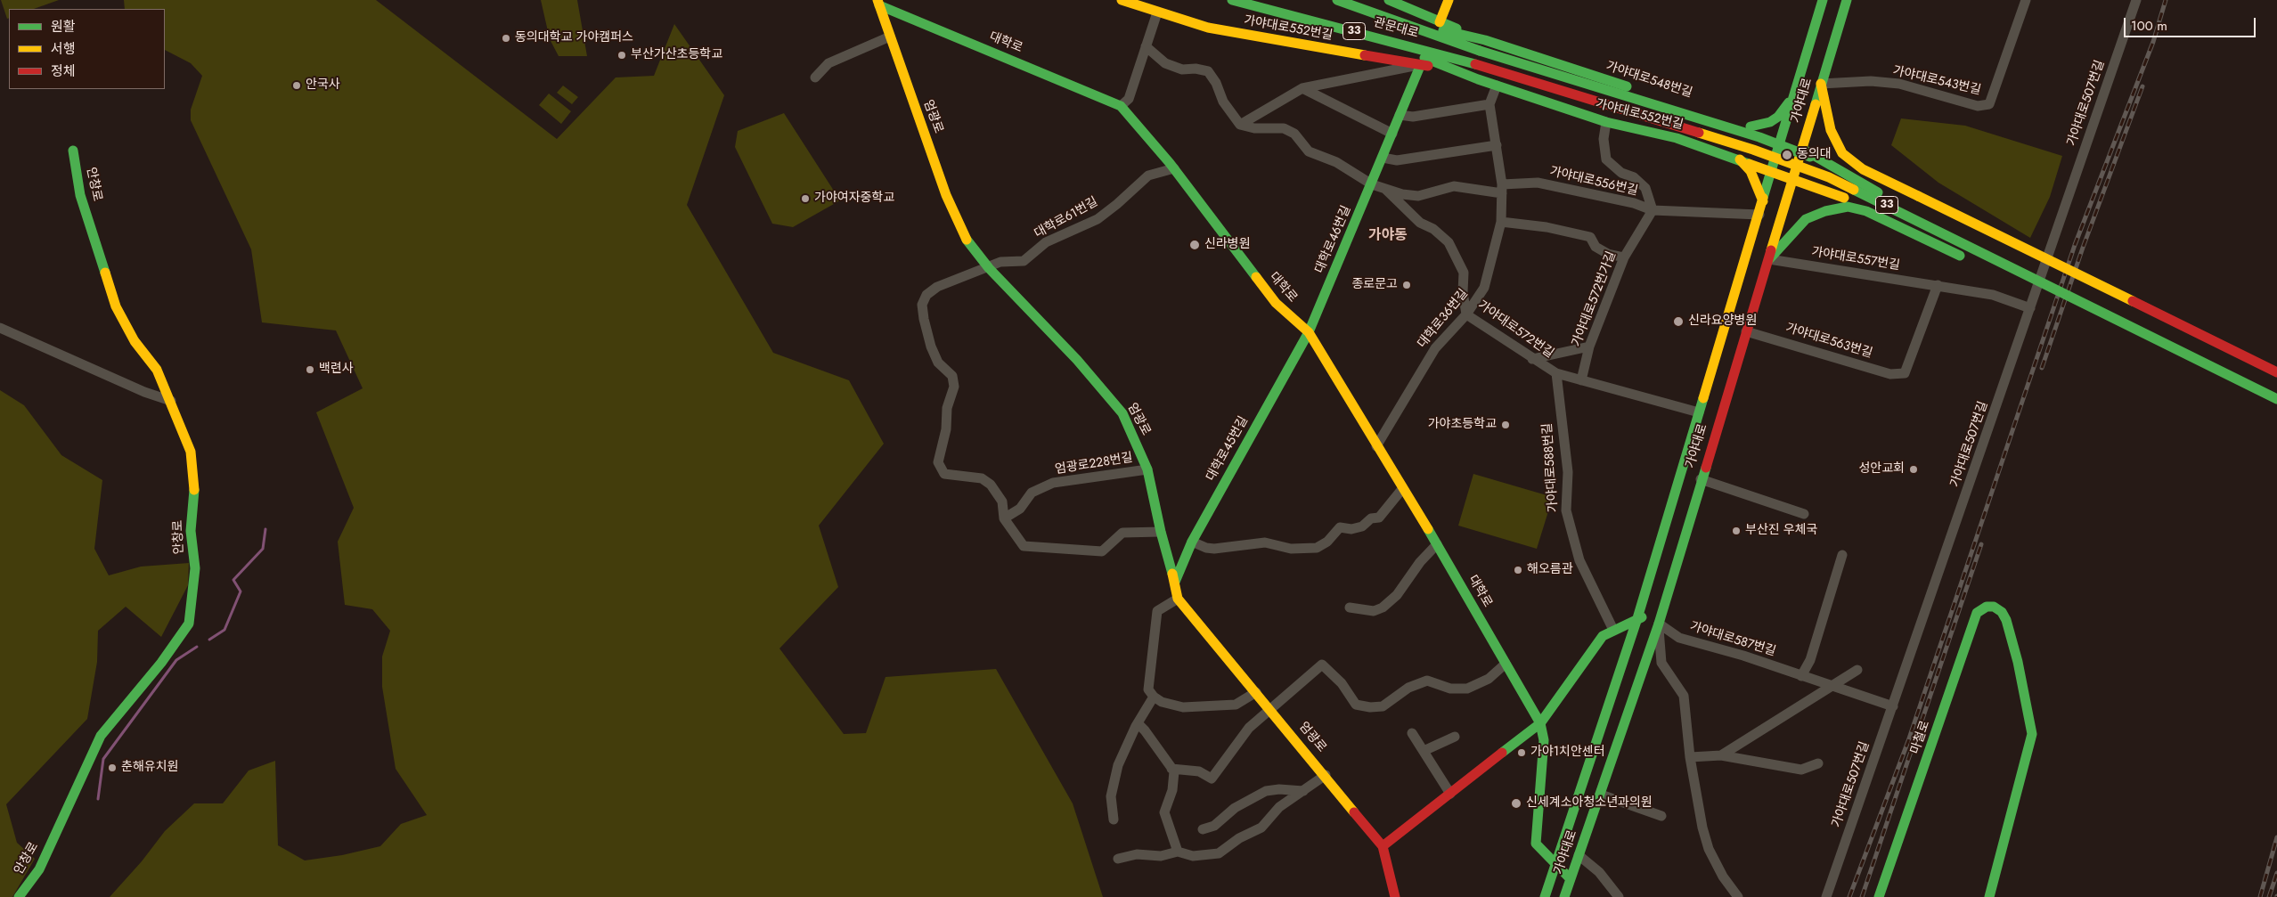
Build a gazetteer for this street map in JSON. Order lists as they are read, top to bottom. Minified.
{"streets":{"main road":["가야대로552번길","관문대로","33","대학로","가야대로548번길","가야대로","엄광로","안창로","대학로46번길","대학로45번길","마철로"],"street":["가야대로543번길","가야대로507번길","가야대로556번길","대학로61번길","가야대로557번길","가야대로572번가길","대학로36번길","가야대로572번길","가야대로563번길","엄광로228번길","가야대로588번길","가야대로587번길"]},"crossings":[["가야대로552번길","관문대로"],["가야대로552번길","가야대로548번길"],["가야대로552번길","가야대로"],["가야대로552번길","대학로46번길"],["관문대로","가야대로548번길"],["대학로","가야대로"],["대학로","엄광로"],["대학로","대학로61번길"],["대학로","대학로46번길"],["대학로","대학로36번길"],["대학로","대학로45번길"],["가야대로548번길","가야대로"],["가야대로543번길","가야대로"],["가야대로","가야대로556번길"],["가야대로","가야대로557번길"],["가야대로","가야대로572번길"],["가야대로","가야대로563번길"],["가야대로","가야대로587번길"],["가야대로507번길","가야대로557번길"],["가야대로507번길","가야대로587번길"],["엄광로","대학로61번길"],["엄광로","대학로45번길"],["엄광로","엄광로228번길"],["가야대로556번길","가야대로572번가길"],["가야대로556번길","대학로36번길"],["가야대로556번길","가야대로572번길"],["대학로61번길","엄광로228번길"],["대학로46번길","가야대로572번길"],["대학로46번길","대학로45번길"],["가야대로557번길","가야대로563번길"],["가야대로572번가길","가야대로572번길"],["대학로36번길","가야대로572번길"],["가야대로572번길","가야대로588번길"]],"districts":["가야동"],"places":["동의대학교 가야캠퍼스","부산가산초등학교","안국사","동의대","가야여자중학교","신라병원","종로문고","신라요양병원","백련사","가야초등학교","성안교회","부산진 우체국","해오름관","가야1치안센터","춘해유치원","신세계소아청소년과의원"],"legend":["원활","서행","정체"],"scale_bar":"100 m"}
